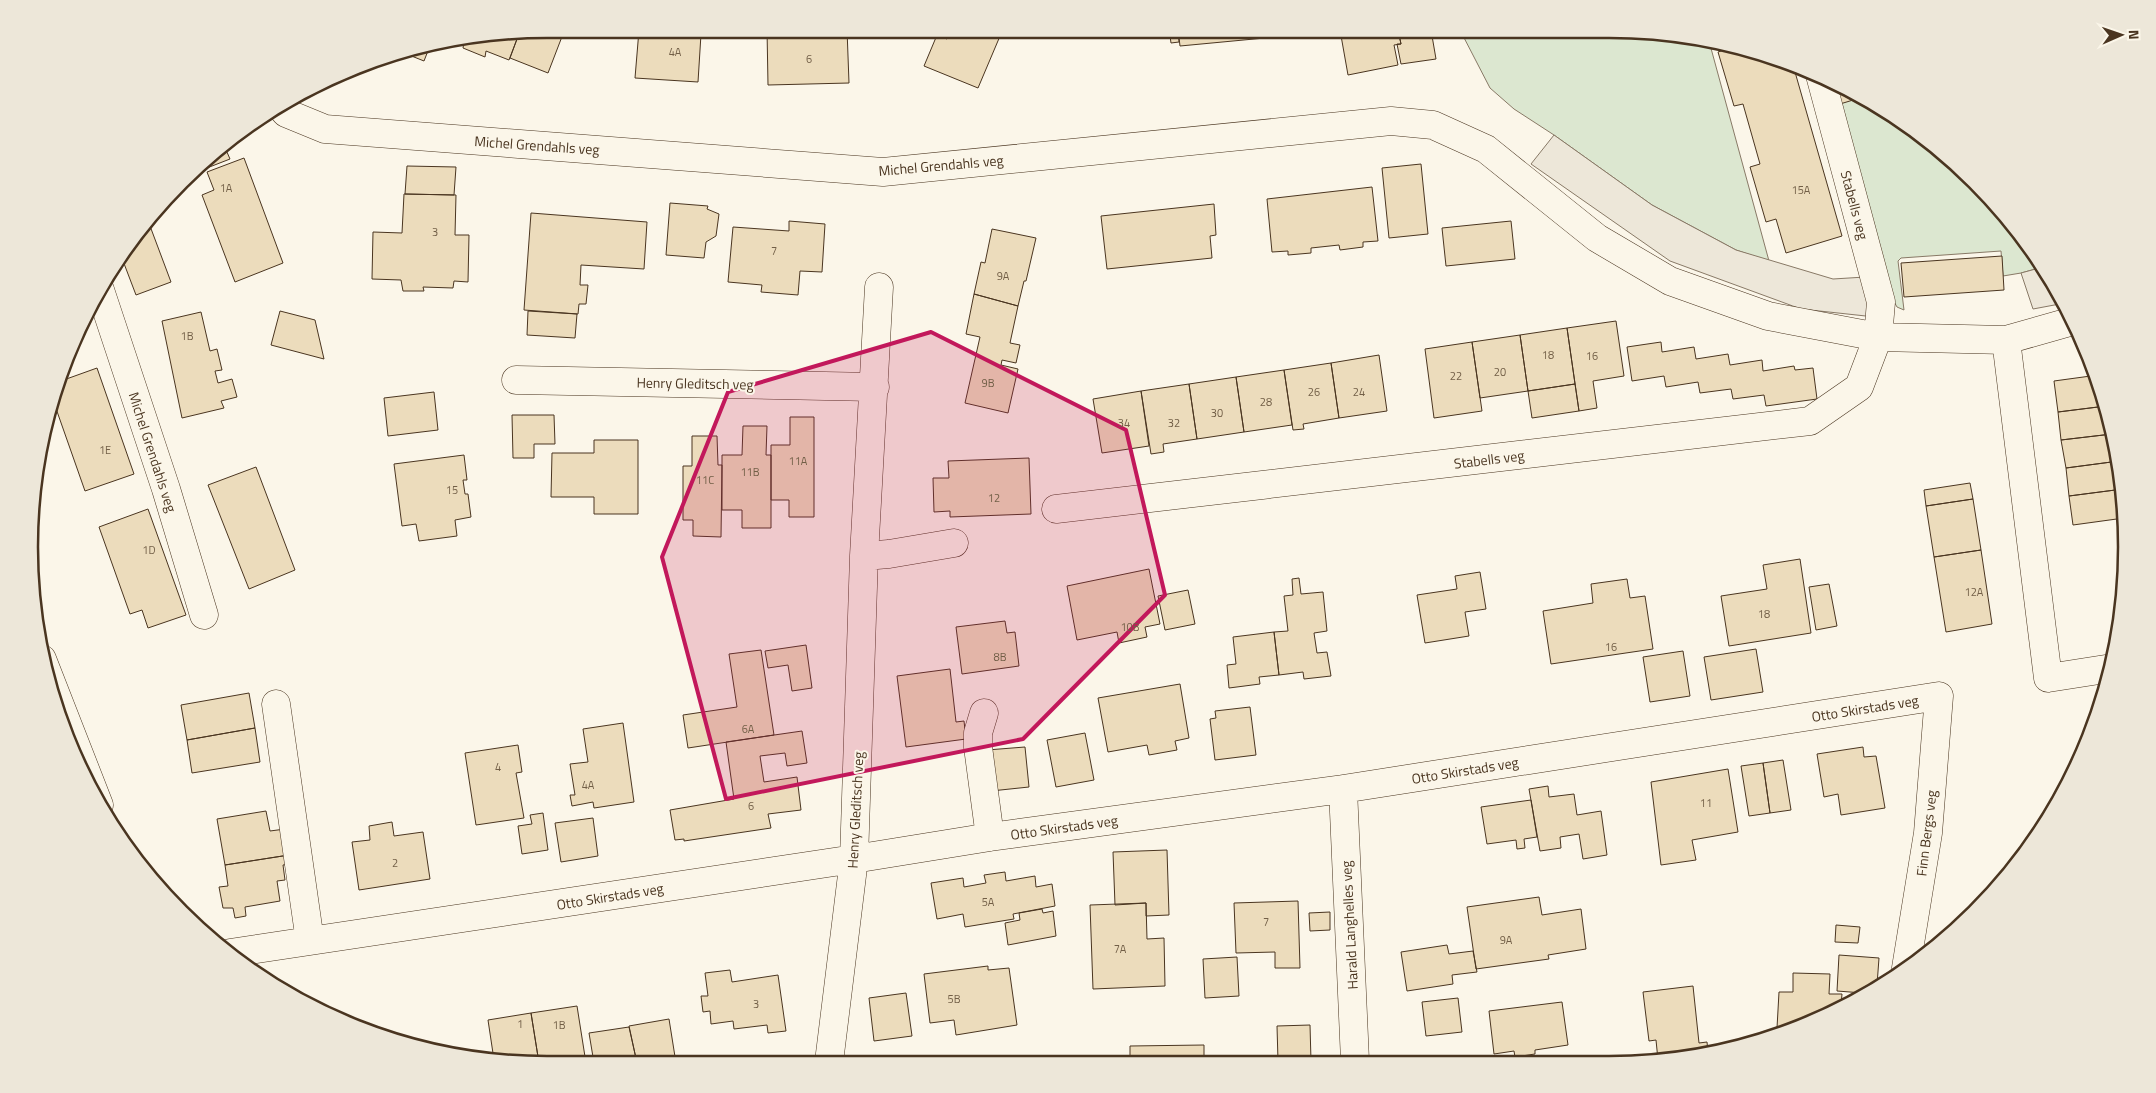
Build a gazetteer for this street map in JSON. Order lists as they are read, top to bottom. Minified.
{"streets":{"street":["Michel Grendahls veg","Stabells veg","Henry Gleditsch veg","Otto Skirstads veg","Finn Bergs veg","Harald Langhelles veg"]},"crossings":[["Michel Grendahls veg","Stabells veg"],["Henry Gleditsch veg","Otto Skirstads veg"],["Otto Skirstads veg","Finn Bergs veg"],["Otto Skirstads veg","Harald Langhelles veg"]],"house_numbers":["4A","6","1A","15A","3","7","9A","1B","18","16","20","22","9B","26","24","28","30","34","32","1E","11A","11B","11C","15","12","1D","12A","18","10B","16","8B","6A","4","4A","11","6","2","5A","7","9A","7A","5B","3","1","1B"],"north":"right"}
